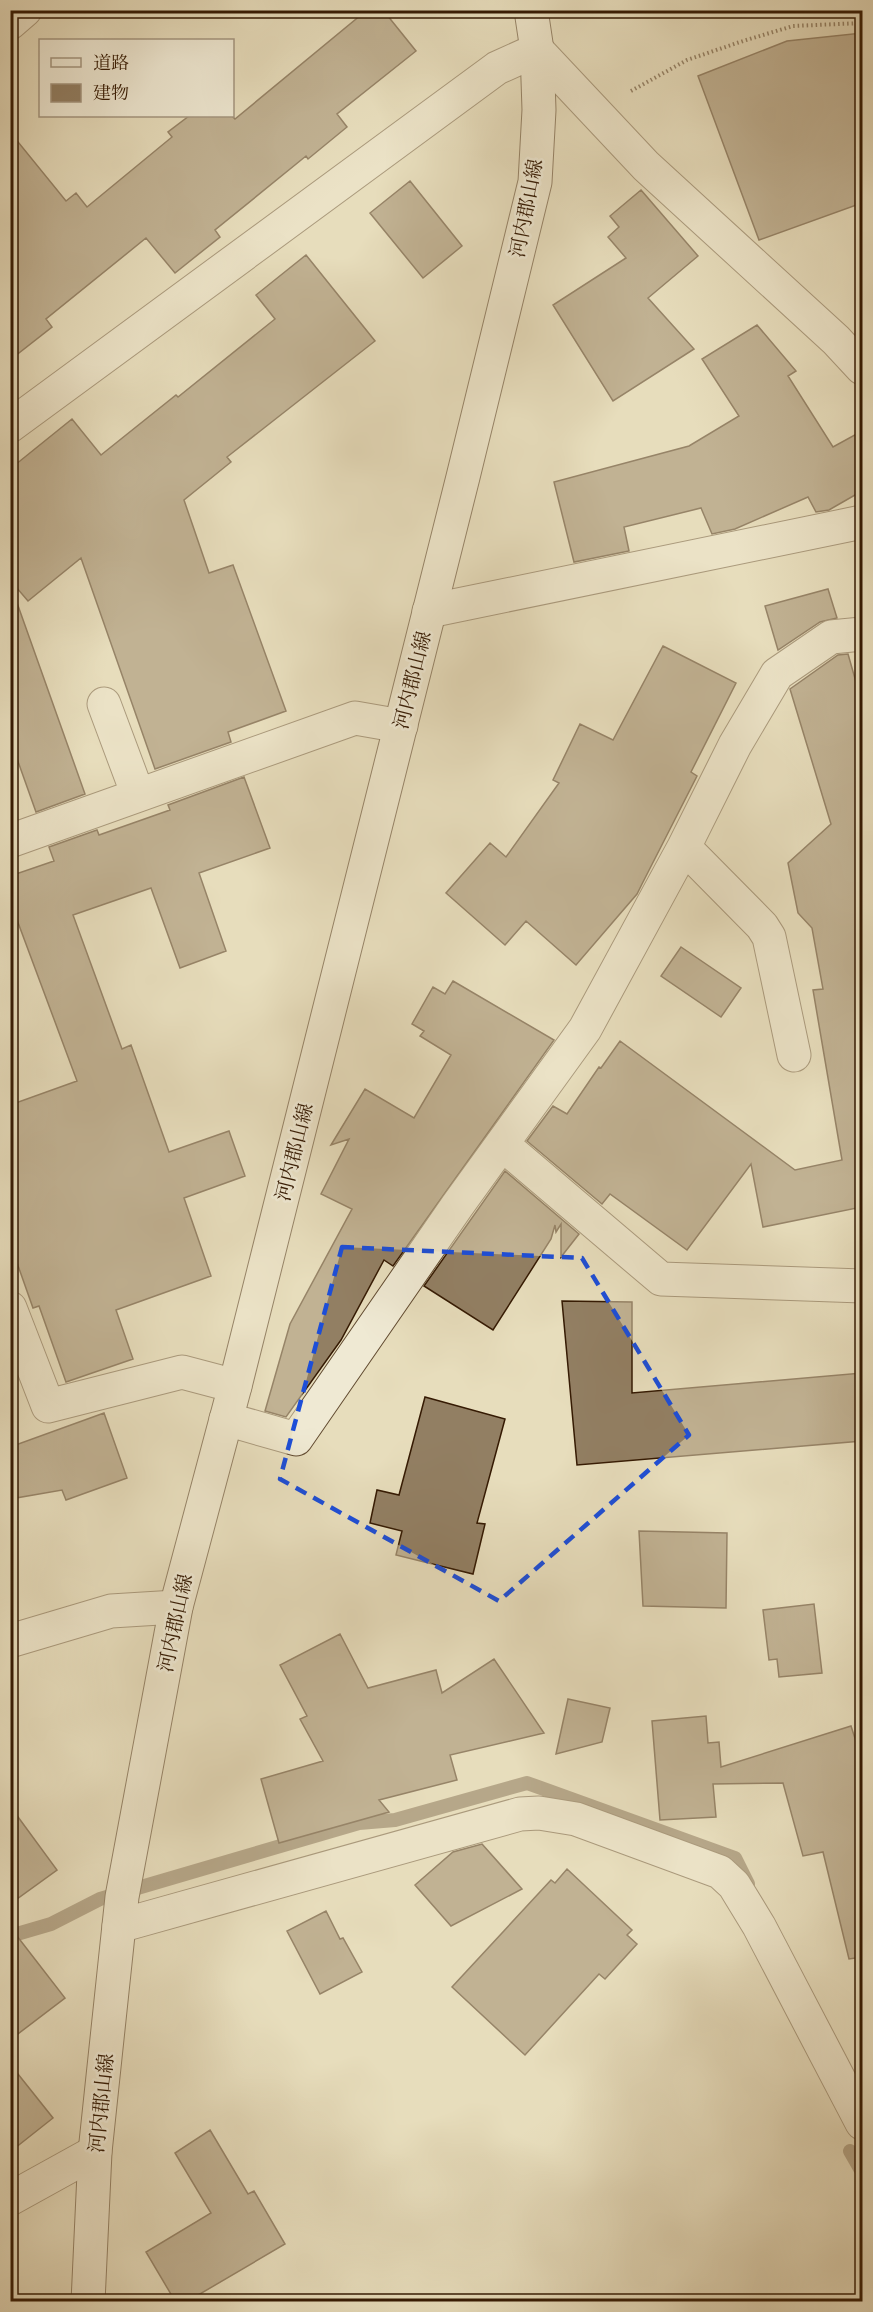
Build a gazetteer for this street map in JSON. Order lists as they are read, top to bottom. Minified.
{"streets":{"street":["河内郡山線"]},"legend":["道路","建物"]}
